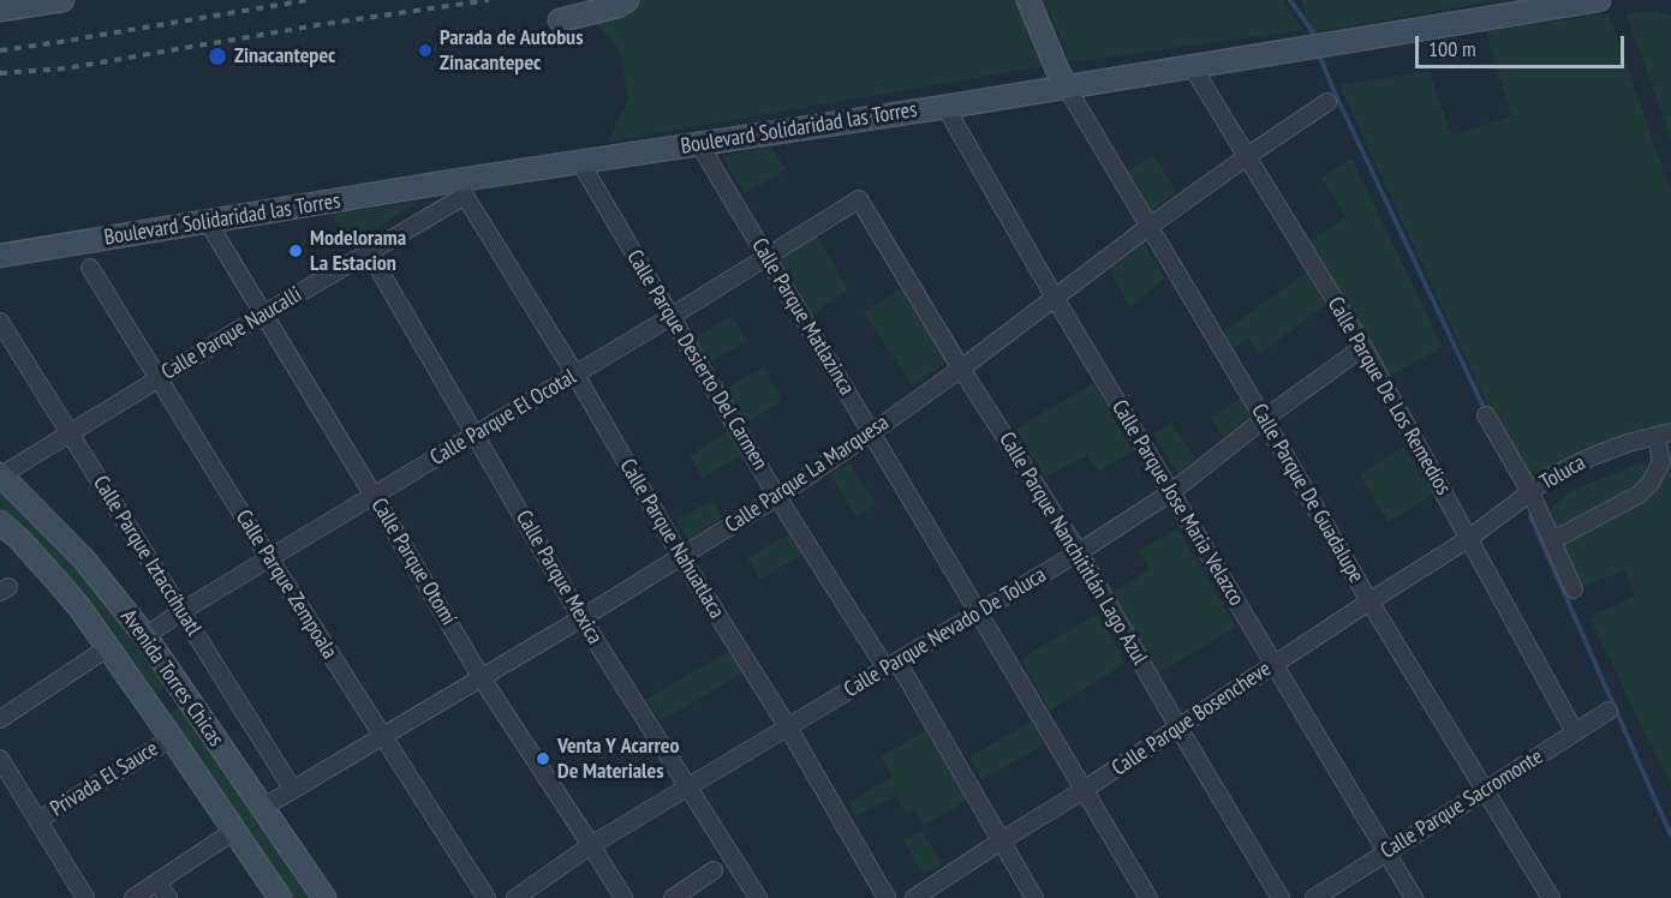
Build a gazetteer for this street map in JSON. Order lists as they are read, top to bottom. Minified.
{"streets":{"main road":["Boulevard Solidaridad las Torres","Avenida Torres Chicas"],"street":["Calle Parque Matlazinca","Calle Parque Naucalli","Calle Parque Desierto Del Carmen","Calle Parque De Los Remedios","Calle Parque El Ocotal","Toluca","Calle Parque La Marquesa","Calle Parque De Guadalupe","Calle Parque Jose Maria Velazco","Calle Parque Nahuatlaca","Calle Parque Nanchititlán Lago Azul","Calle Parque Iztaccíhuatl","Calle Parque Otomí","Calle Parque Mexica","Calle Parque Zempoala","Calle Parque Nevado De Toluca","Calle Parque Bosencheve","Privada El Sauce","Calle Parque Sacromonte"]},"crossings":[["Boulevard Solidaridad las Torres","Calle Parque Matlazinca"],["Boulevard Solidaridad las Torres","Calle Parque Naucalli"],["Boulevard Solidaridad las Torres","Calle Parque Desierto Del Carmen"],["Boulevard Solidaridad las Torres","Calle Parque De Los Remedios"],["Boulevard Solidaridad las Torres","Calle Parque De Guadalupe"],["Boulevard Solidaridad las Torres","Calle Parque Jose Maria Velazco"],["Boulevard Solidaridad las Torres","Calle Parque Nahuatlaca"],["Boulevard Solidaridad las Torres","Calle Parque Otomí"],["Calle Parque Matlazinca","Calle Parque El Ocotal"],["Calle Parque Matlazinca","Calle Parque La Marquesa"],["Calle Parque Matlazinca","Calle Parque Nevado De Toluca"],["Calle Parque Matlazinca","Calle Parque Bosencheve"],["Calle Parque Naucalli","Calle Parque Nahuatlaca"],["Calle Parque Naucalli","Calle Parque Iztaccíhuatl"],["Calle Parque Naucalli","Calle Parque Otomí"],["Calle Parque Naucalli","Calle Parque Mexica"],["Calle Parque Naucalli","Calle Parque Zempoala"],["Calle Parque Naucalli","Avenida Torres Chicas"],["Calle Parque Desierto Del Carmen","Calle Parque El Ocotal"],["Calle Parque Desierto Del Carmen","Calle Parque La Marquesa"],["Calle Parque Desierto Del Carmen","Calle Parque Nevado De Toluca"],["Calle Parque Desierto Del Carmen","Calle Parque Bosencheve"],["Calle Parque De Los Remedios","Toluca"],["Calle Parque De Los Remedios","Calle Parque La Marquesa"],["Calle Parque De Los Remedios","Calle Parque Nevado De Toluca"],["Calle Parque De Los Remedios","Calle Parque Bosencheve"],["Calle Parque De Los Remedios","Calle Parque Sacromonte"],["Calle Parque El Ocotal","Calle Parque Nahuatlaca"],["Calle Parque El Ocotal","Calle Parque Nanchititlán Lago Azul"],["Calle Parque El Ocotal","Calle Parque Iztaccíhuatl"],["Calle Parque El Ocotal","Calle Parque Otomí"],["Calle Parque El Ocotal","Calle Parque Mexica"],["Calle Parque El Ocotal","Calle Parque Zempoala"],["Calle Parque El Ocotal","Avenida Torres Chicas"],["Toluca","Calle Parque Bosencheve"],["Calle Parque La Marquesa","Calle Parque De Guadalupe"],["Calle Parque La Marquesa","Calle Parque Jose Maria Velazco"],["Calle Parque La Marquesa","Calle Parque Nahuatlaca"],["Calle Parque La Marquesa","Calle Parque Nanchititlán Lago Azul"],["Calle Parque La Marquesa","Calle Parque Iztaccíhuatl"],["Calle Parque La Marquesa","Calle Parque Otomí"],["Calle Parque La Marquesa","Calle Parque Mexica"],["Calle Parque La Marquesa","Calle Parque Zempoala"],["Calle Parque La Marquesa","Avenida Torres Chicas"],["Calle Parque De Guadalupe","Calle Parque Nevado De Toluca"],["Calle Parque De Guadalupe","Calle Parque Bosencheve"],["Calle Parque De Guadalupe","Calle Parque Sacromonte"],["Calle Parque Jose Maria Velazco","Calle Parque Nevado De Toluca"],["Calle Parque Jose Maria Velazco","Calle Parque Bosencheve"],["Calle Parque Jose Maria Velazco","Calle Parque Sacromonte"],["Calle Parque Nahuatlaca","Calle Parque Nevado De Toluca"],["Calle Parque Nanchititlán Lago Azul","Calle Parque Nevado De Toluca"],["Calle Parque Nanchititlán Lago Azul","Calle Parque Bosencheve"],["Calle Parque Otomí","Calle Parque Nevado De Toluca"],["Calle Parque Mexica","Calle Parque Nevado De Toluca"],["Avenida Torres Chicas","Privada El Sauce"]],"places":["Parada de Autobus Zinacantepec","Zinacantepec","Modelorama La Estacion","Venta Y Acarreo De Materiales"],"scale_bar":"100 m"}
